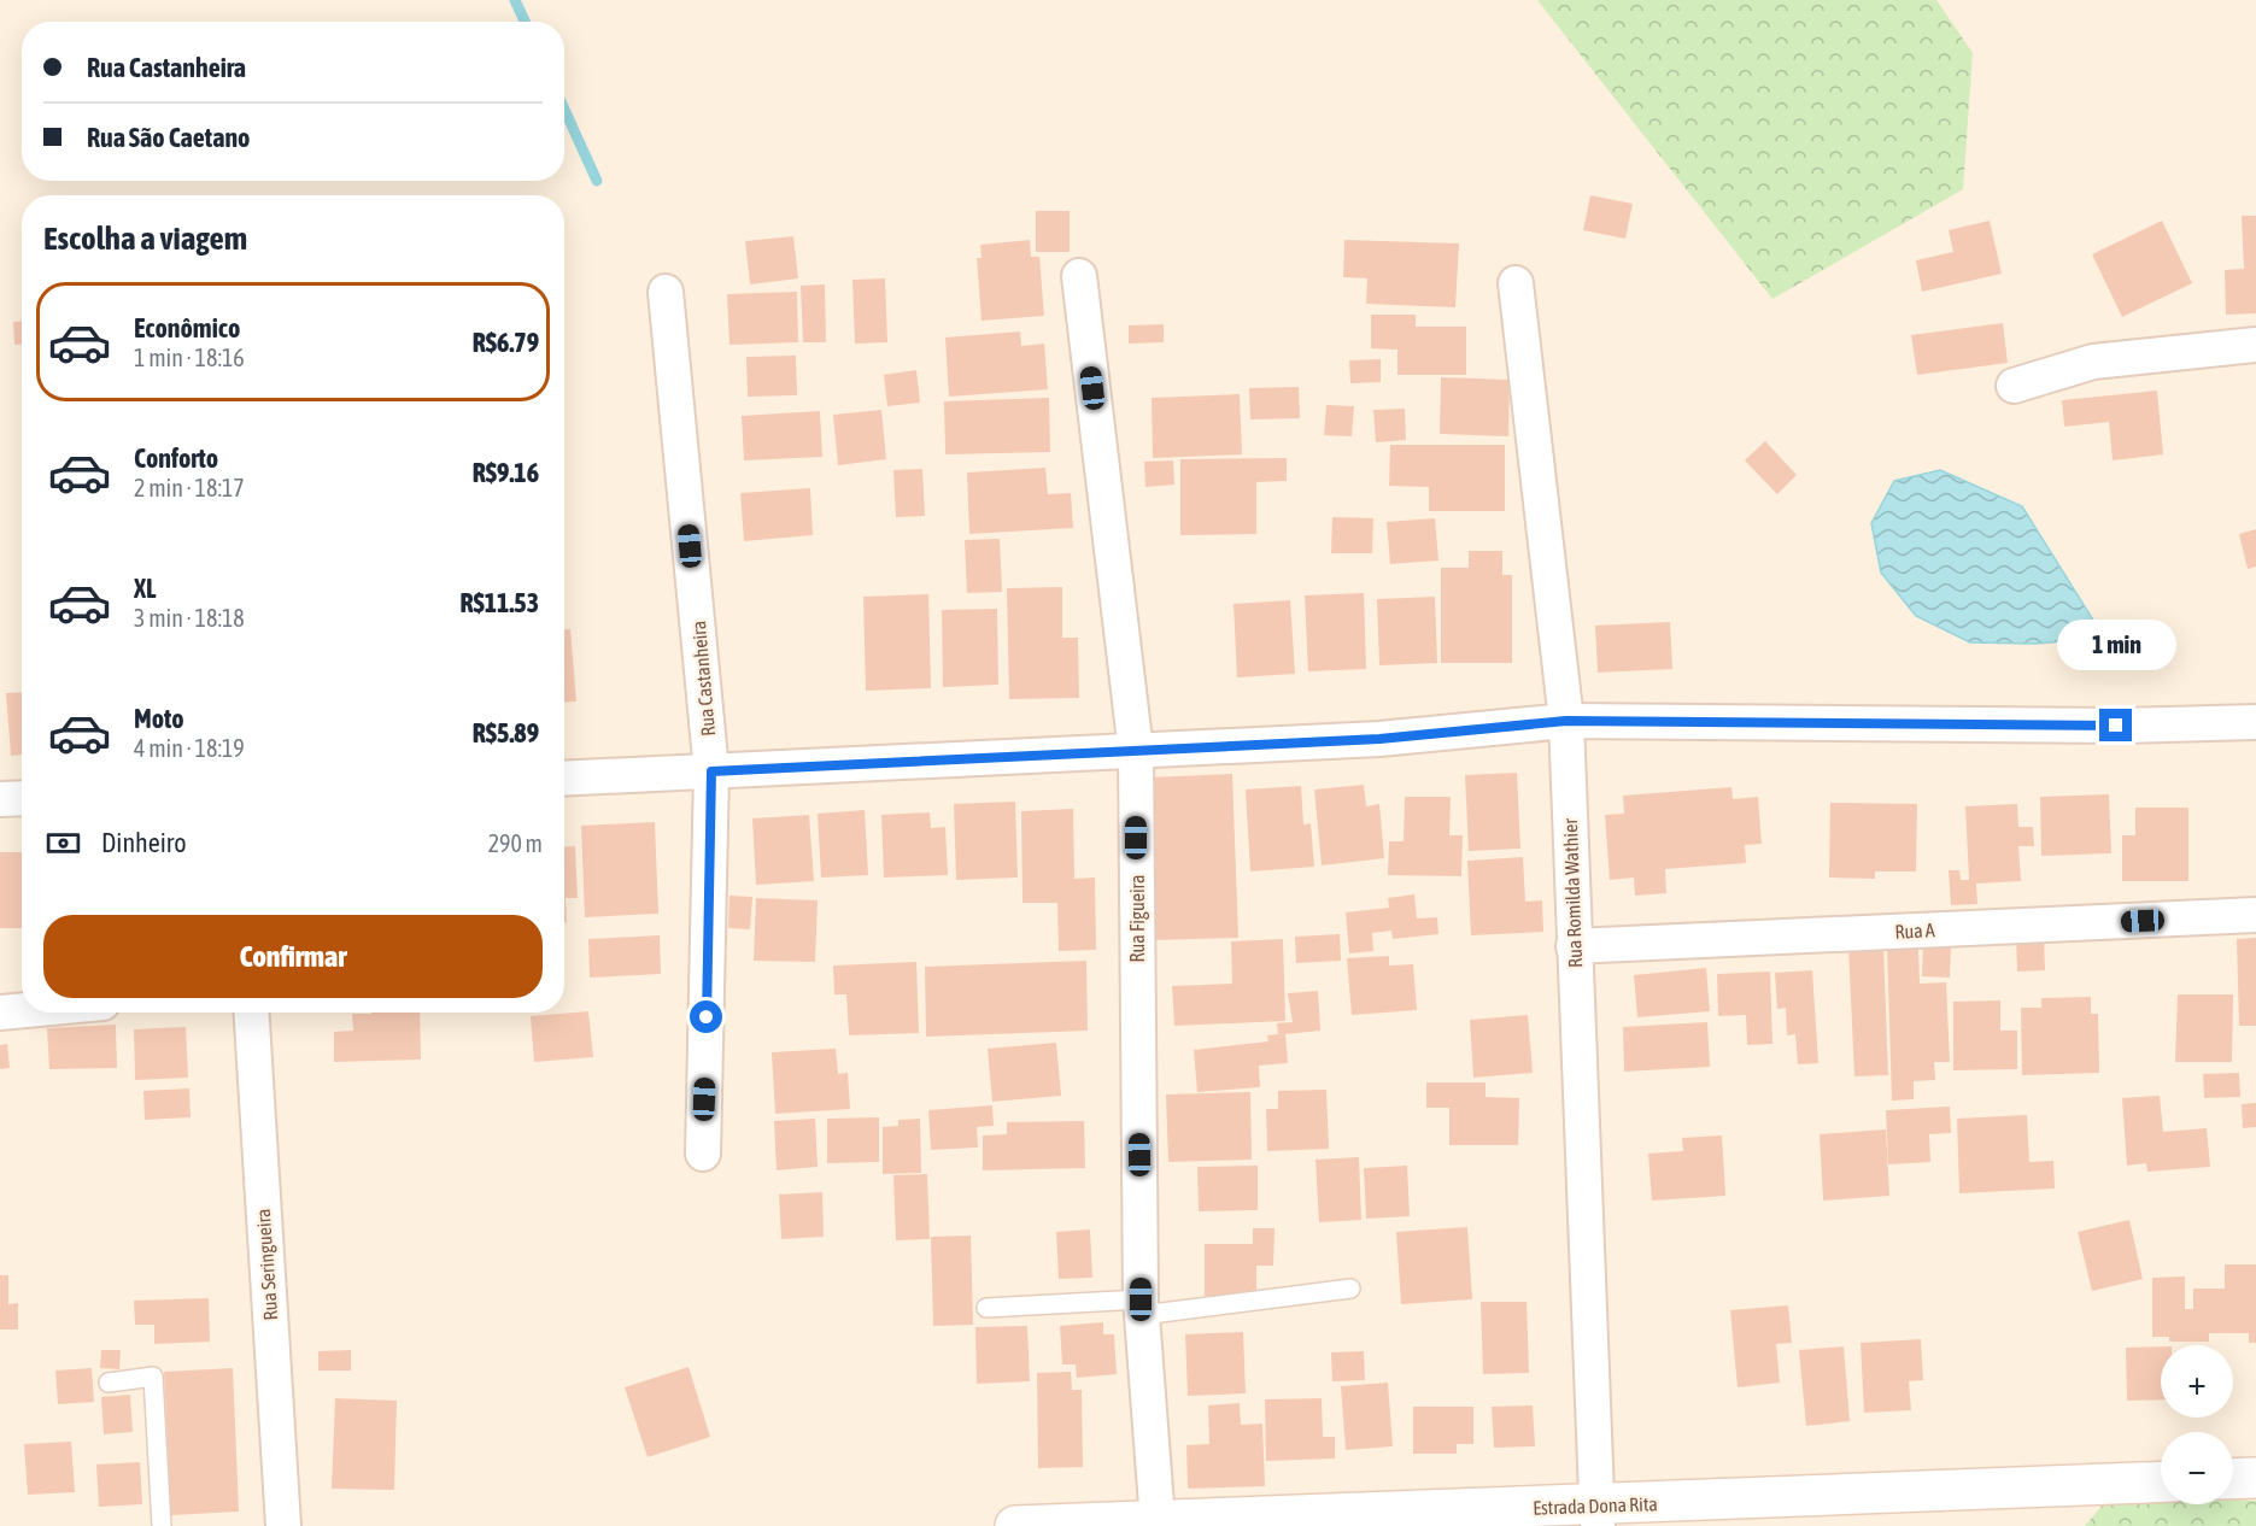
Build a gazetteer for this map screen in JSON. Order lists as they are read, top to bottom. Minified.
{"streets":{"street":["Rua Castanheira","Rua Romilda Wathier","Rua Figueira","Rua A","Rua Seringueira","Estrada Dona Rita"]},"crossings":[["Rua Romilda Wathier","Rua A"],["Rua Romilda Wathier","Estrada Dona Rita"],["Rua Figueira","Estrada Dona Rita"]],"page":{"banner":["Rua Castanheira","Rua São Caetano"],"heading":"Escolha a viagem","list":[{"name":"Econômico","note":"1 min · 18:16","value":"R$6.79"},{"name":"Conforto","note":"2 min · 18:17","value":"R$9.16"},{"name":"XL","note":"3 min · 18:18","value":"R$11.53"},{"name":"Moto","note":"4 min · 18:19","value":"R$5.89"}],"bubble":"1 min","pay":["Dinheiro","290 m"],"buttons":"Confirmar","map_buttons":["+","−"]}}
